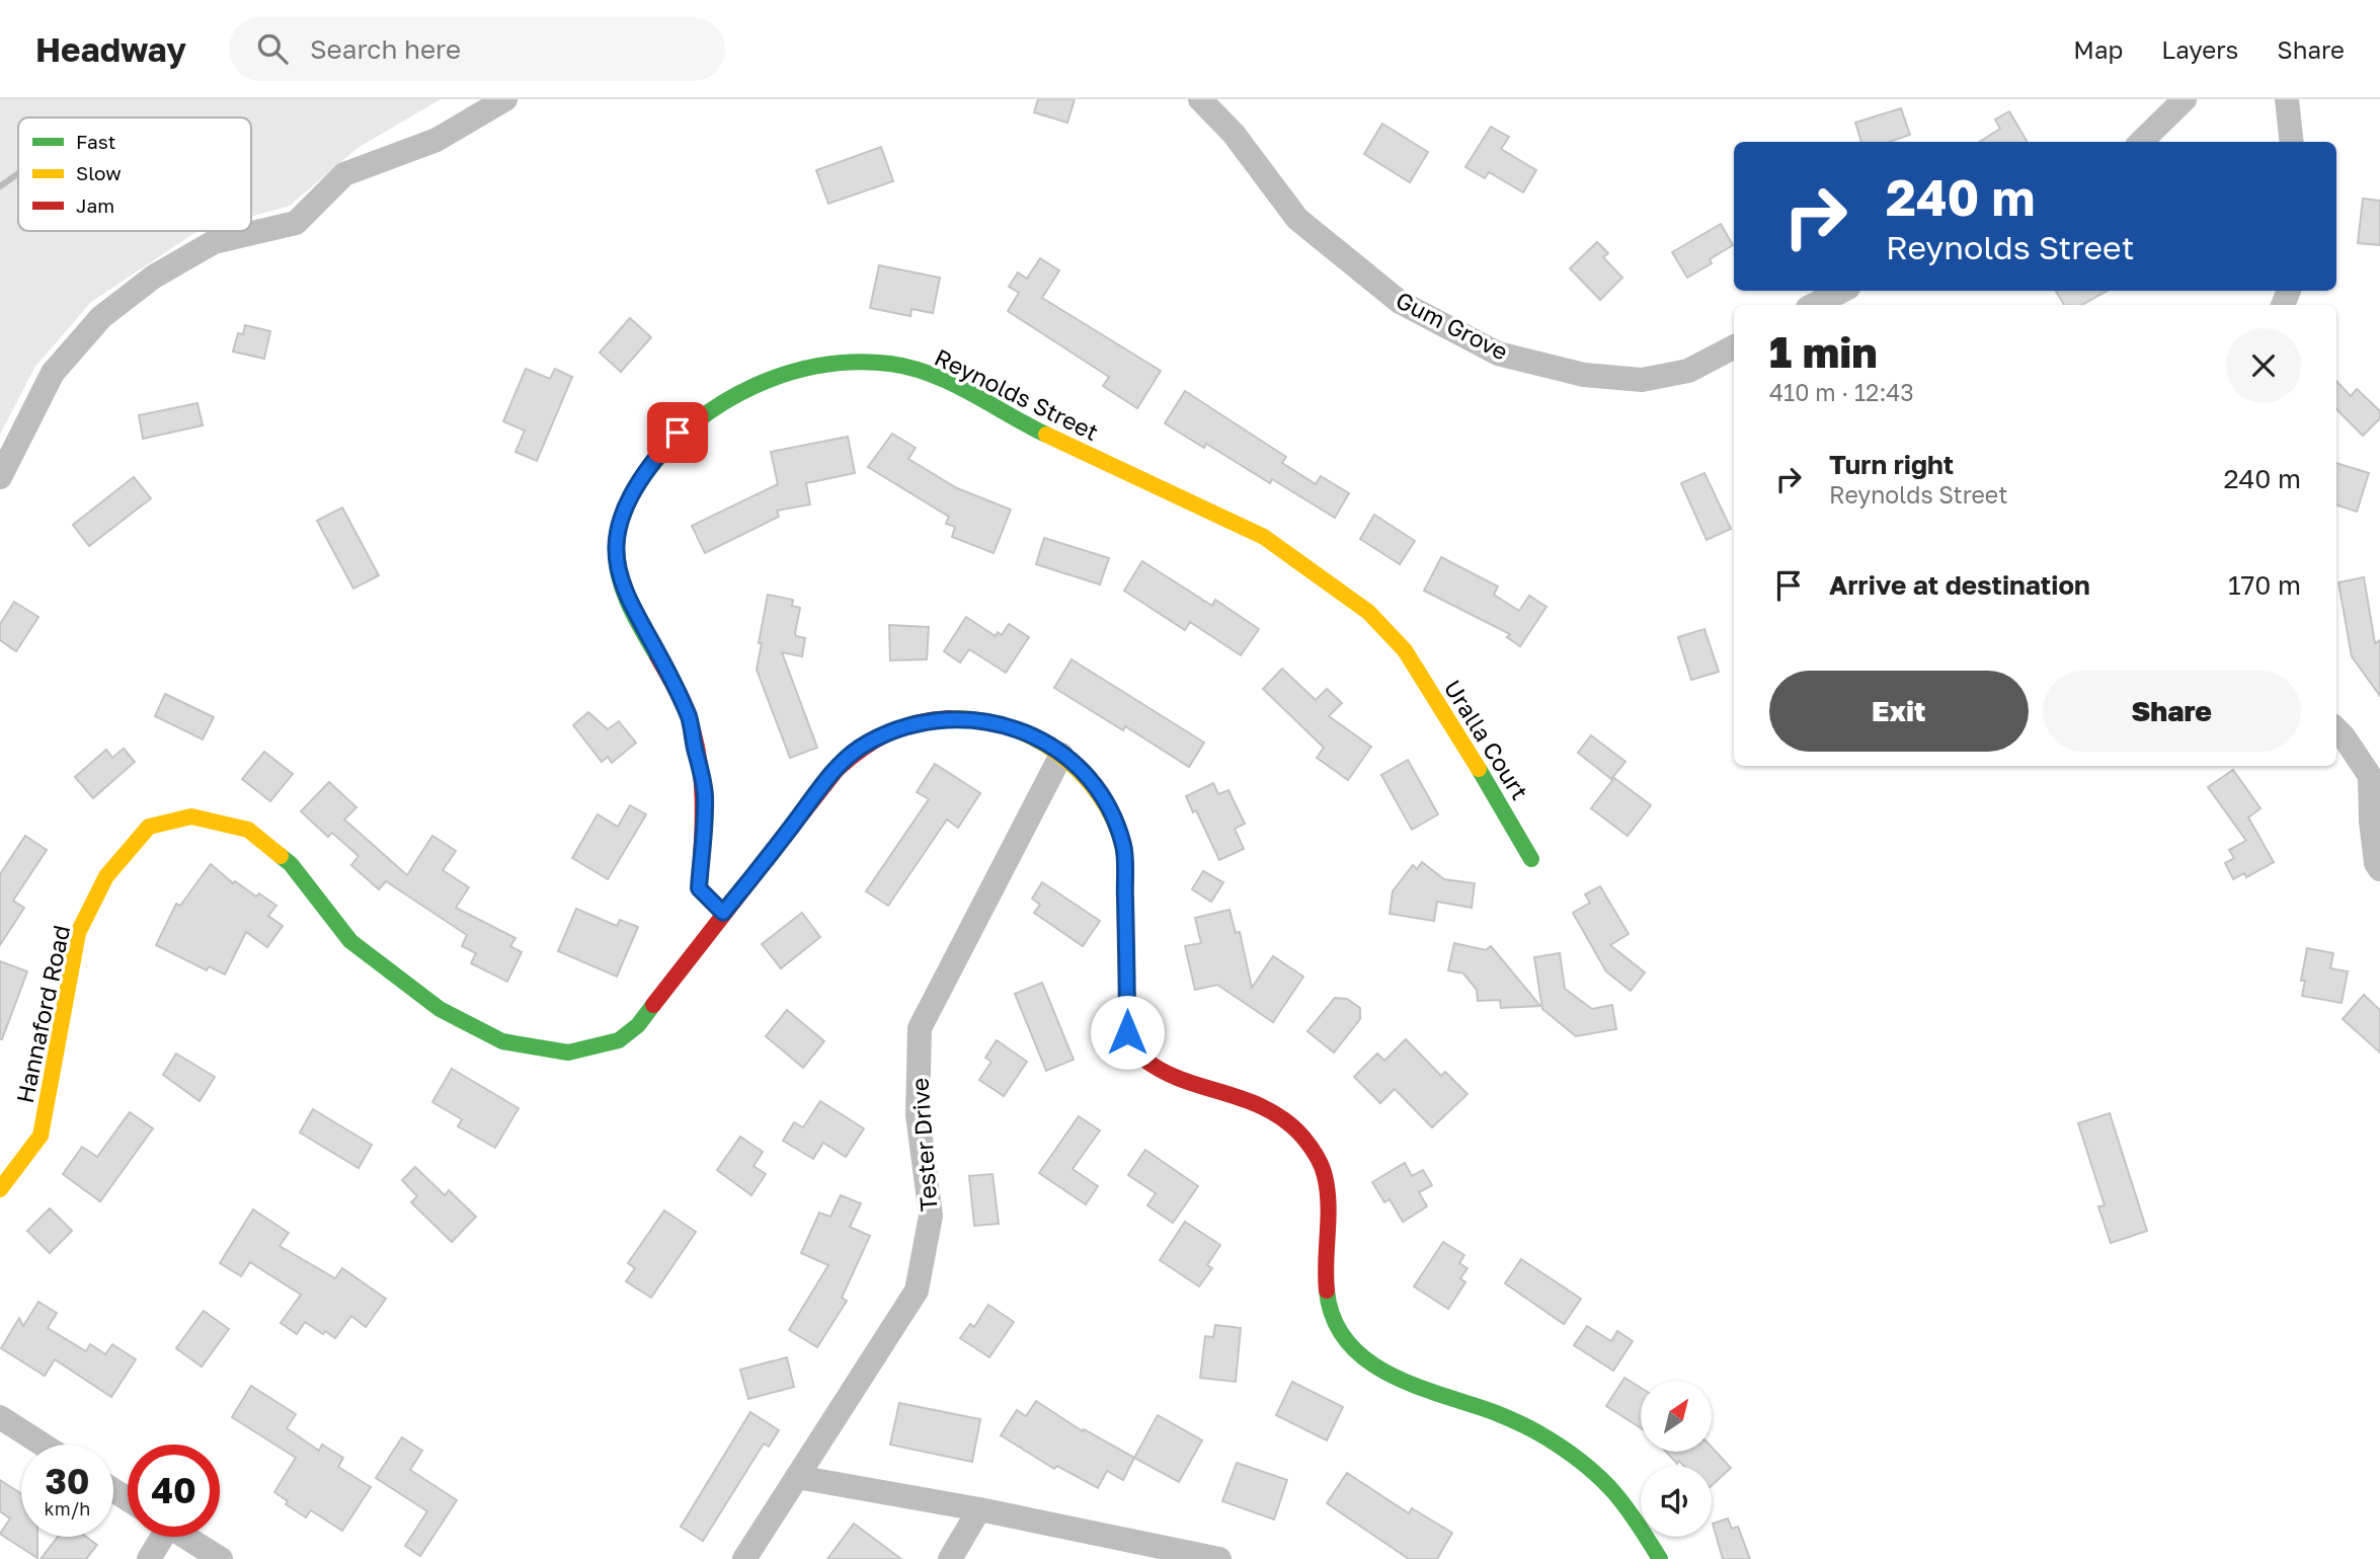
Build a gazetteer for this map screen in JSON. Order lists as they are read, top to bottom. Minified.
{"streets":{"street":["Gum Grove","Reynolds Street","Uralla Court","Hannaford Road","Tester Drive"]},"crossings":[["Reynolds Street","Uralla Court"],["Reynolds Street","Hannaford Road"],["Hannaford Road","Tester Drive"]],"legend":["Fast","Slow","Jam"],"north":"top right","page":{"header":"Headway","search":"Search here","nav":["Map","Layers","Share"],"turn":["240 m","Reynolds Street"],"heading":["1 min","410 m · 12:43"],"list":[{"name":"Turn right","note":"Reynolds Street","value":"240 m"},{"name":"Arrive at destination","value":"170 m"}],"buttons":["Exit","Share"],"speed":"30 km/h","limit":"40"}}
